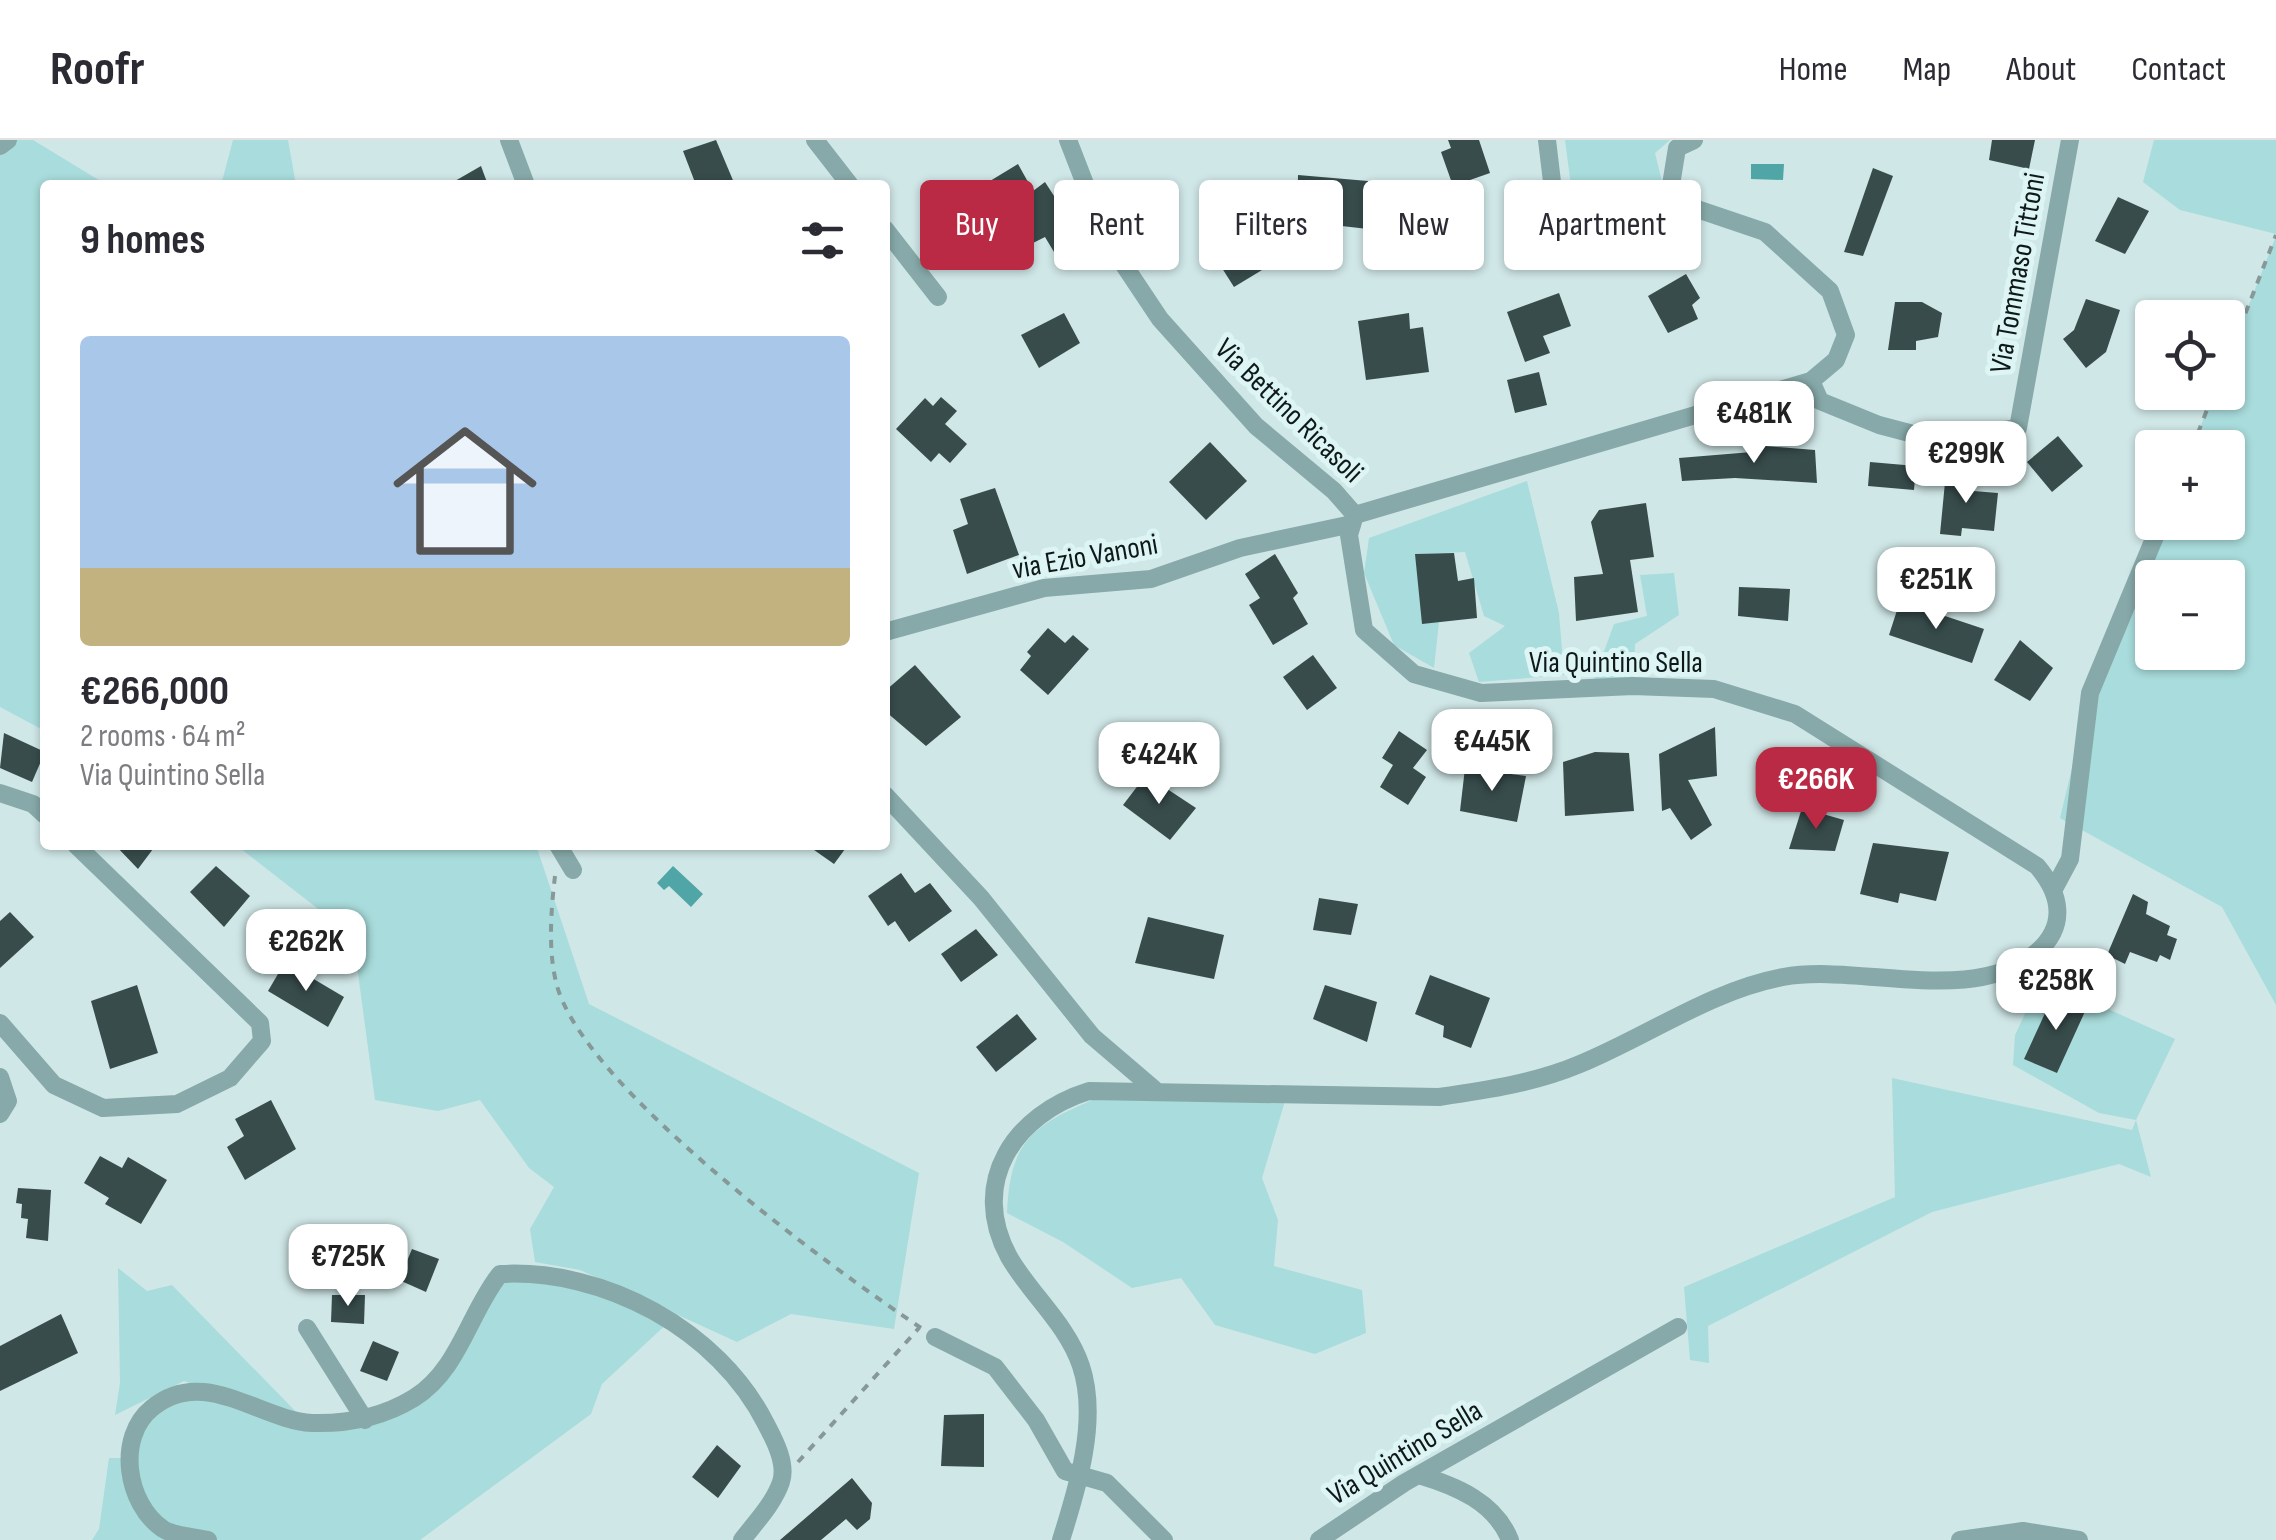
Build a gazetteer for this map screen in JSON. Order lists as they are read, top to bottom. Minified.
{"streets":{"street":["Via Tommaso Tittoni","Via Bettino Ricasoli","via Ezio Vanoni","Via Quintino Sella"]},"crossings":[["Via Bettino Ricasoli","via Ezio Vanoni"],["Via Bettino Ricasoli","Via Quintino Sella"],["via Ezio Vanoni","Via Quintino Sella"]],"page":{"header":"Roofr","nav":["Home","Map","About","Contact"],"chip":["Buy","Rent","Filters","New","Apartment"],"heading":"9 homes","map_buttons":["+","−"],"list":[{"name":"€266,000","note":"2 rooms · 64 m² · Via Quintino Sella"}],"price":["€481K","€299K","€251K","€445K","€424K","€266K","€262K","€258K","€725K"]}}
